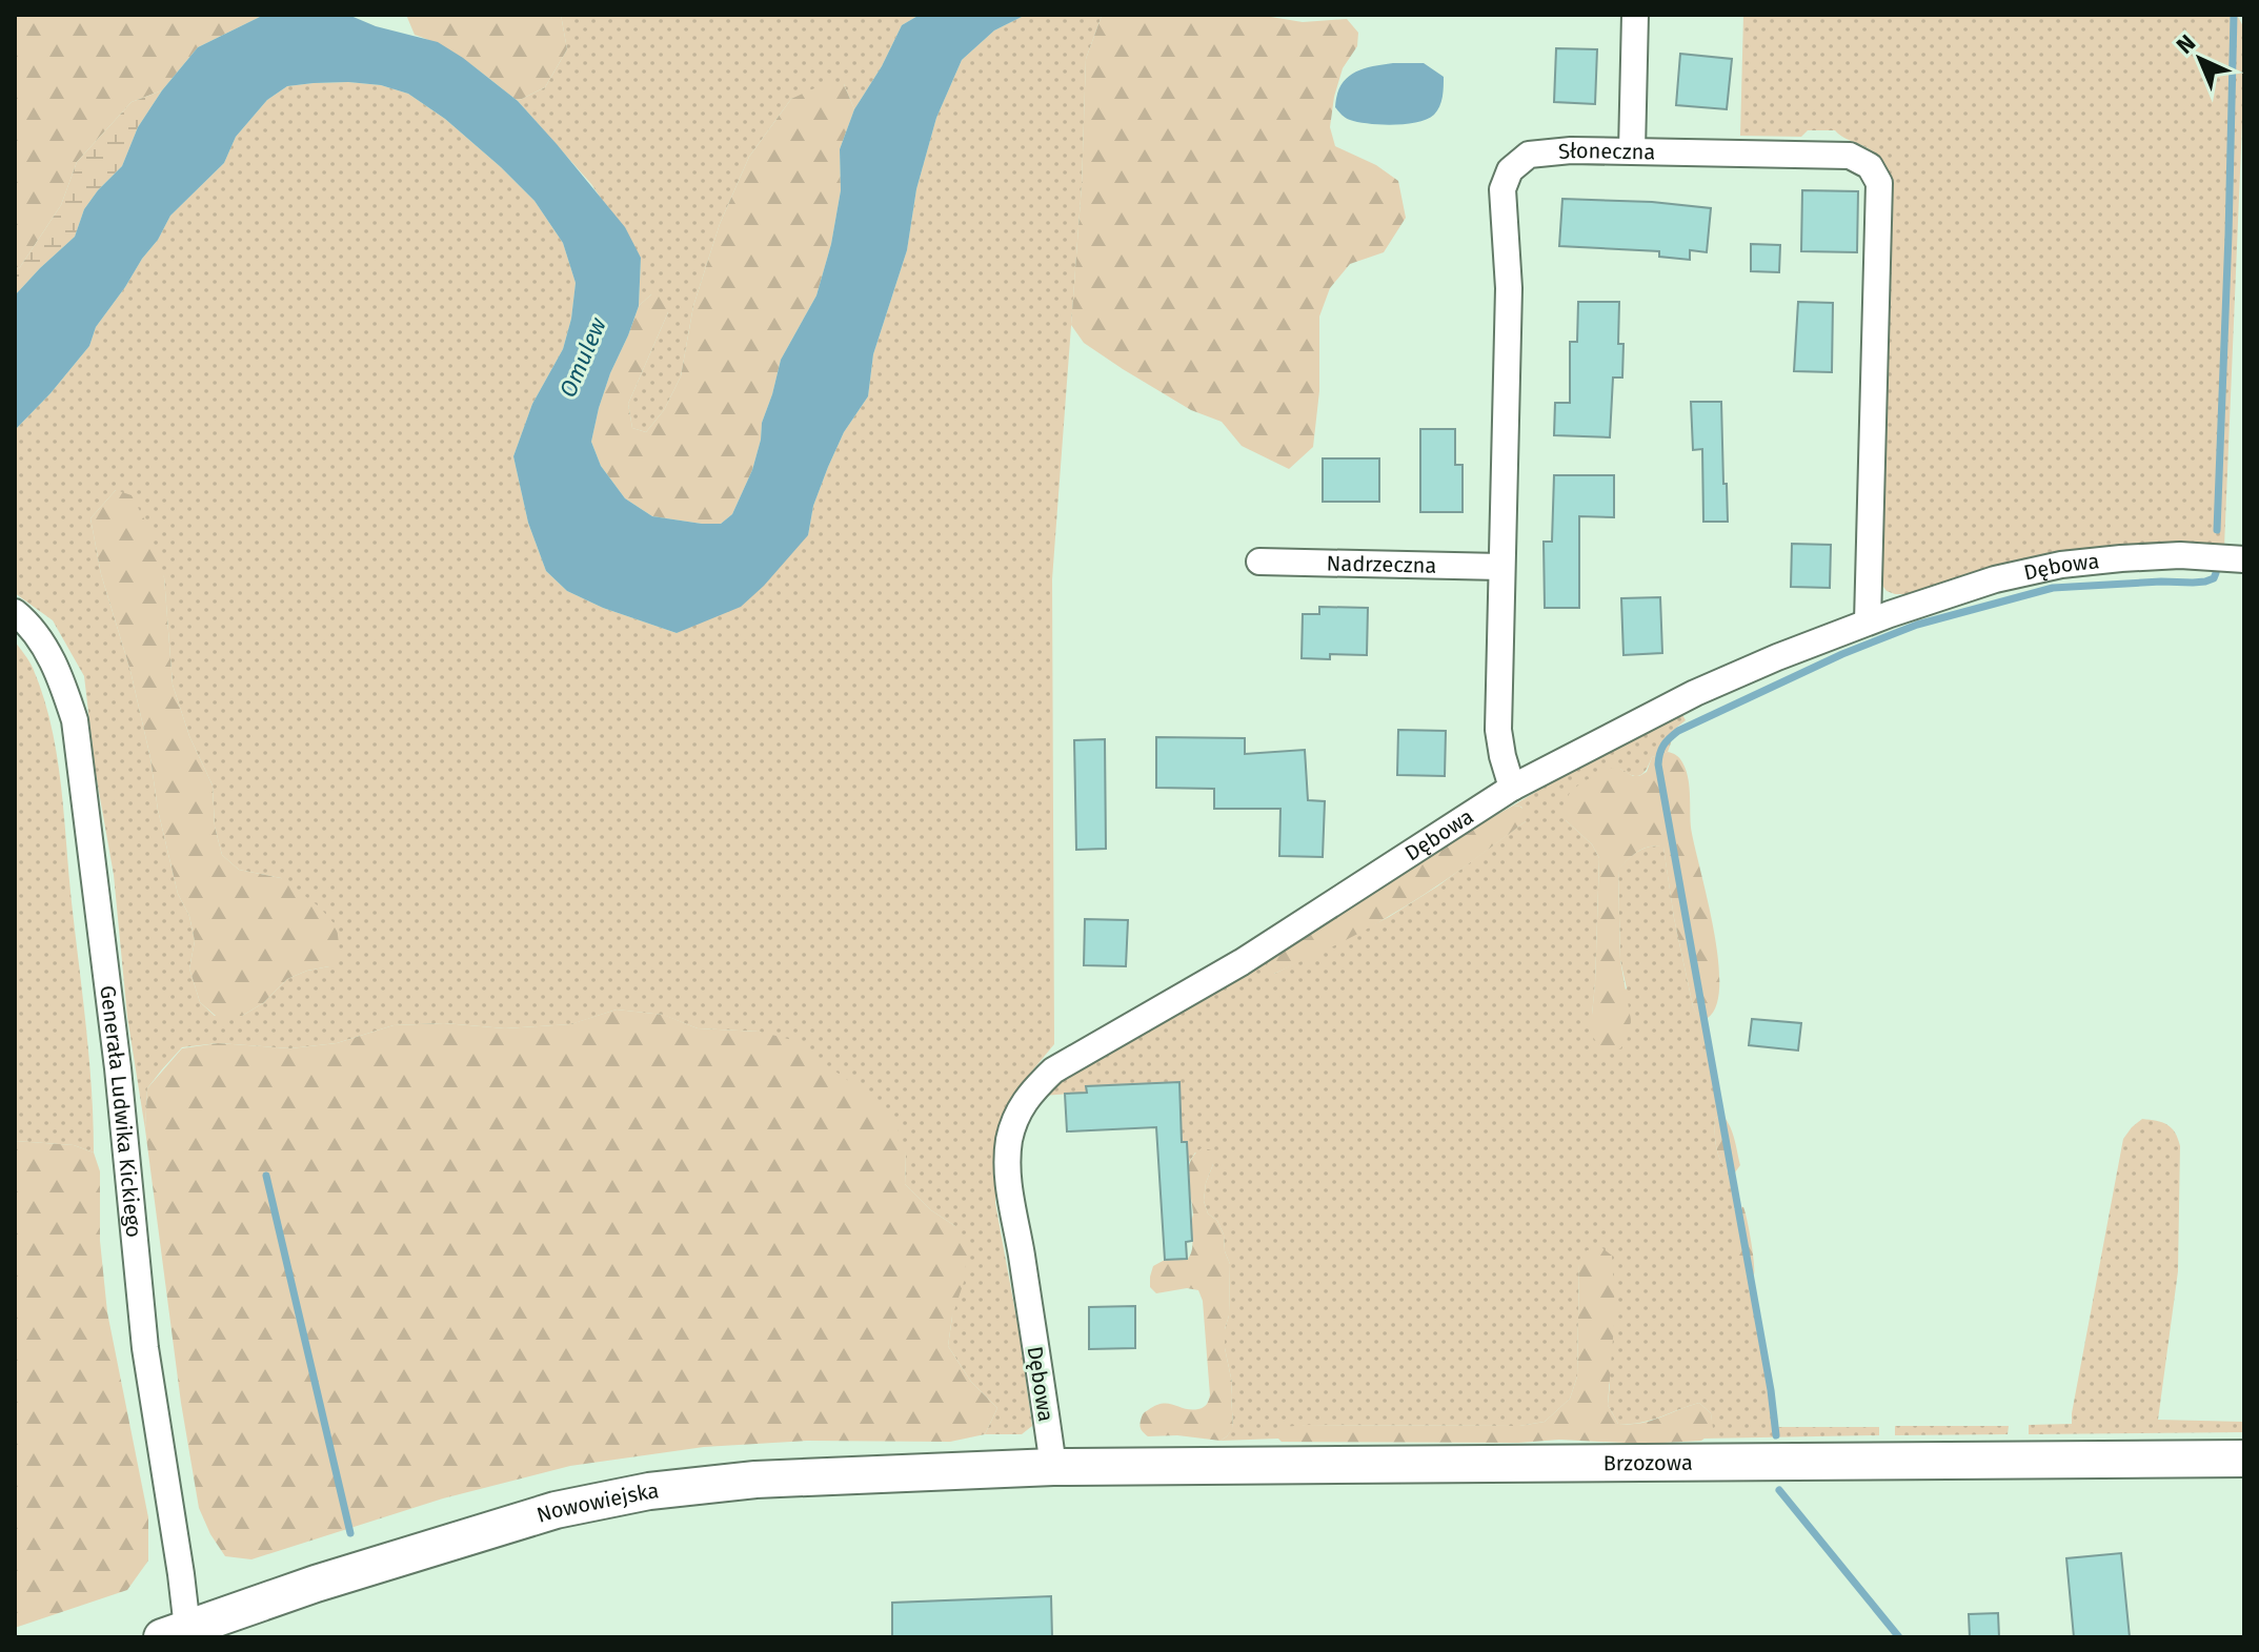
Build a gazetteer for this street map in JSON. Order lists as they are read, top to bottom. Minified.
{"streets":{"main road":["Brzozowa","Nowowiejska"],"street":["Słoneczna","Nadrzeczna","Dębowa","Generała Ludwika Kickiego"]},"crossings":[["Słoneczna","Nadrzeczna"],["Słoneczna","Dębowa"],["Dębowa","Brzozowa"],["Dębowa","Nowowiejska"],["Generała Ludwika Kickiego","Nowowiejska"],["Brzozowa","Nowowiejska"]],"water":["Omulew"],"north":"top left"}
